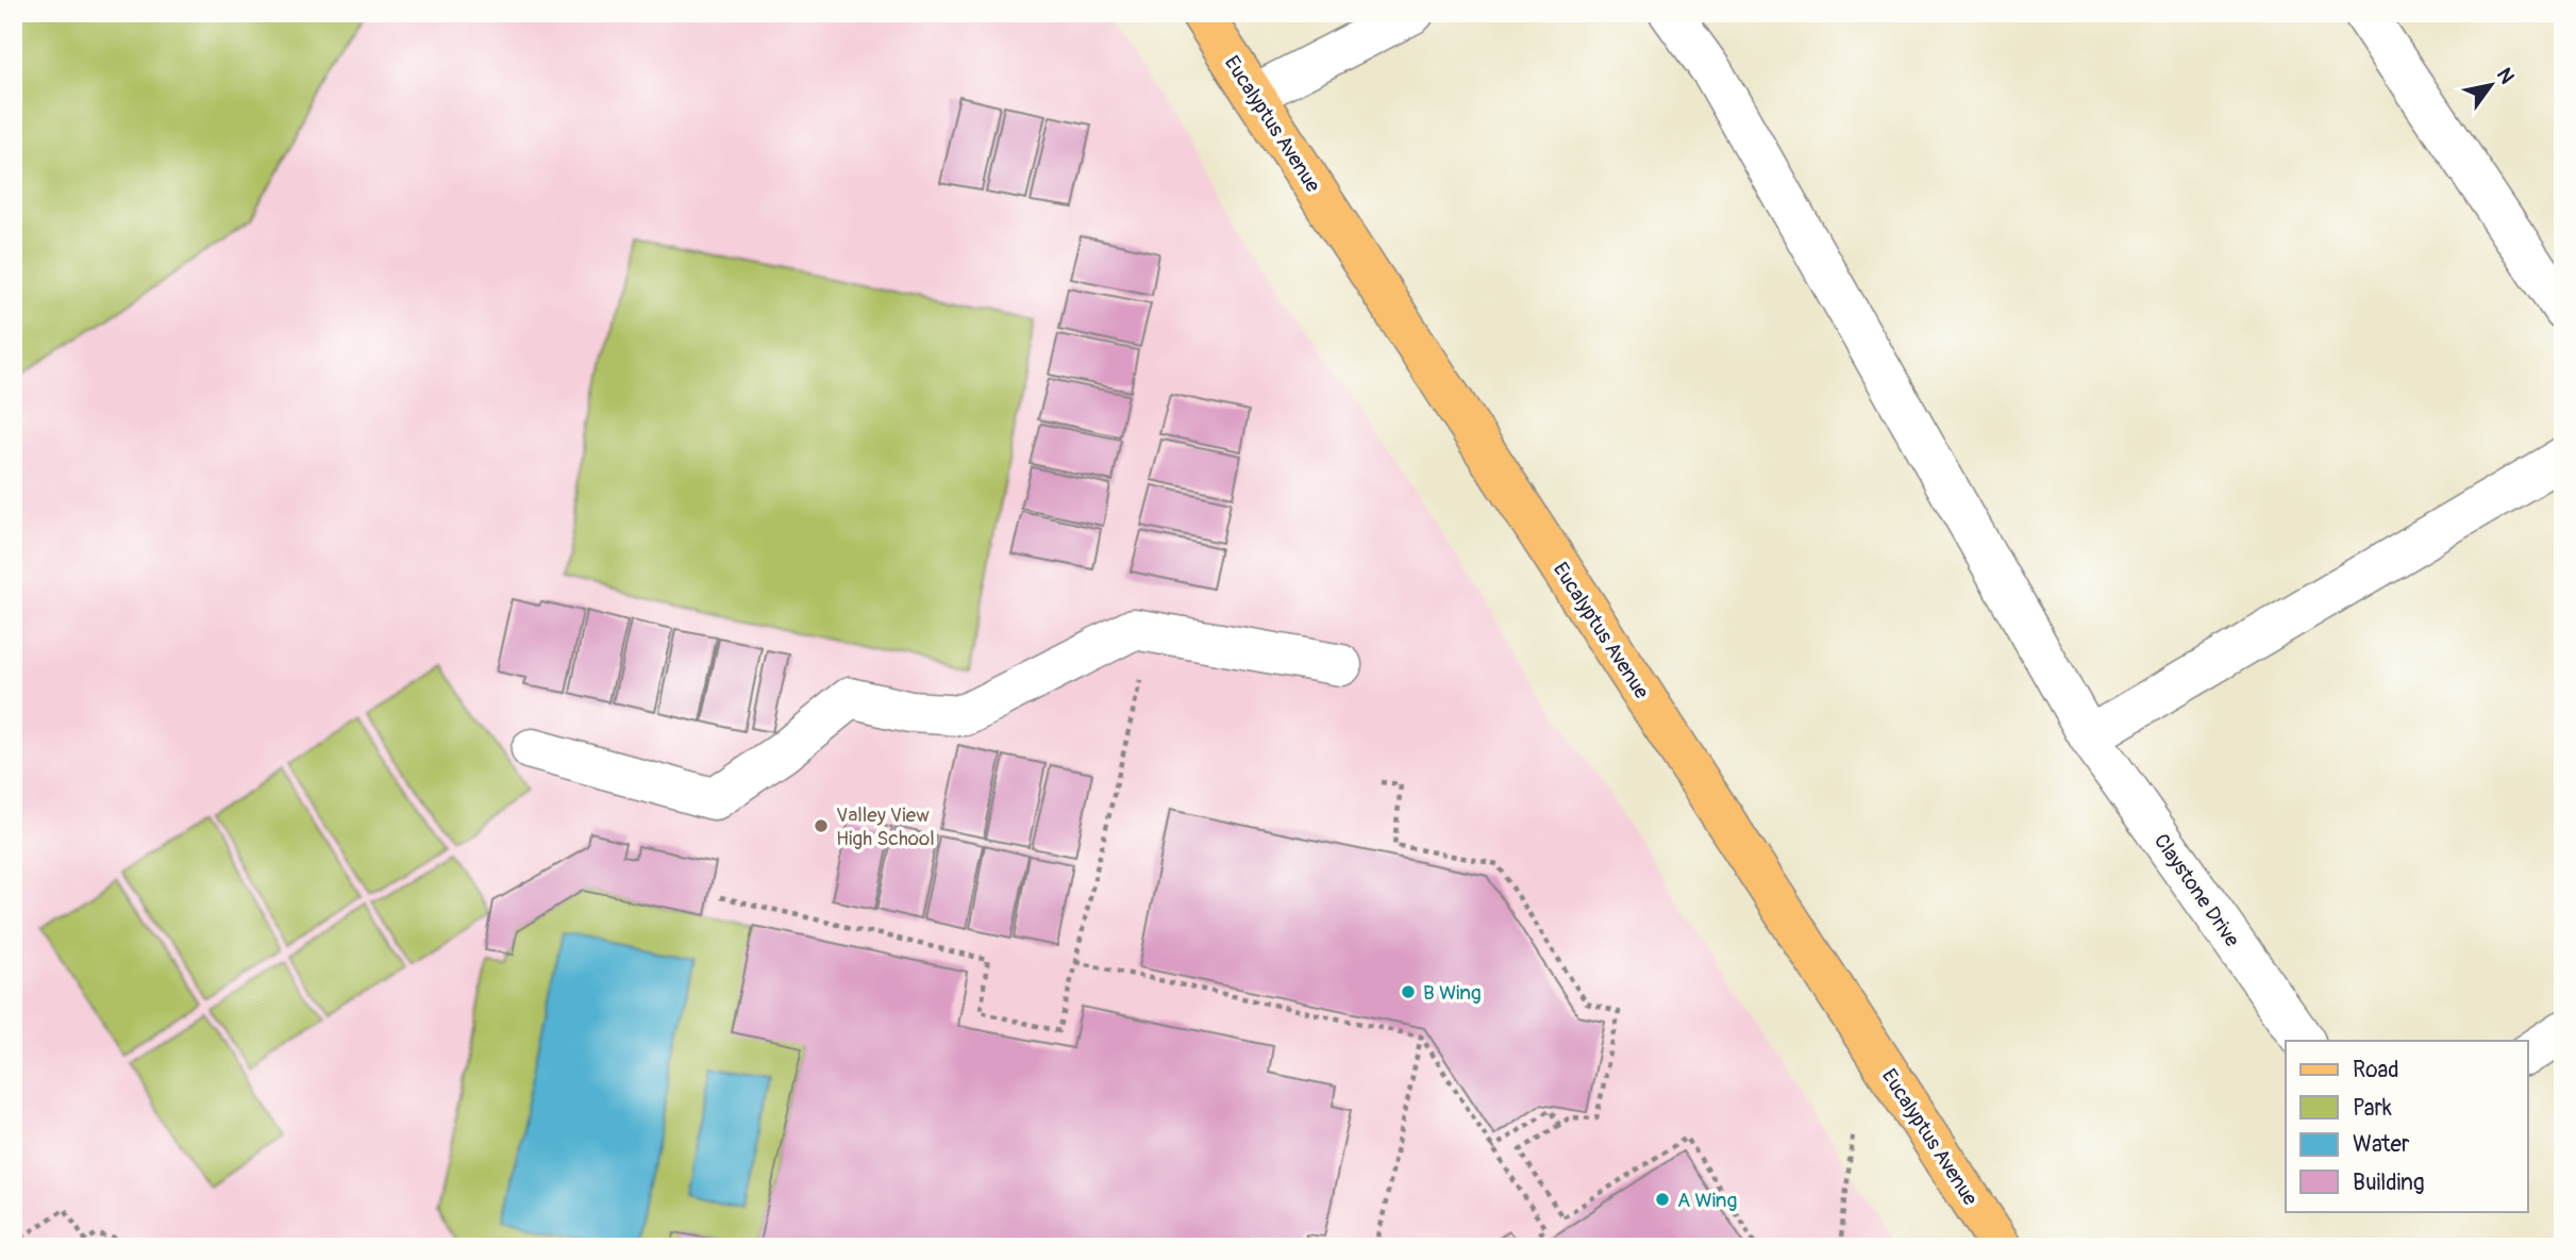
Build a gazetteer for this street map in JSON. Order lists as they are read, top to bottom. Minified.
{"streets":{"main road":["Eucalyptus Avenue"],"street":["Claystone Drive"]},"places":["Valley View High School","B Wing","A Wing"],"legend":["Road","Park","Water","Building"],"north":"top right"}
